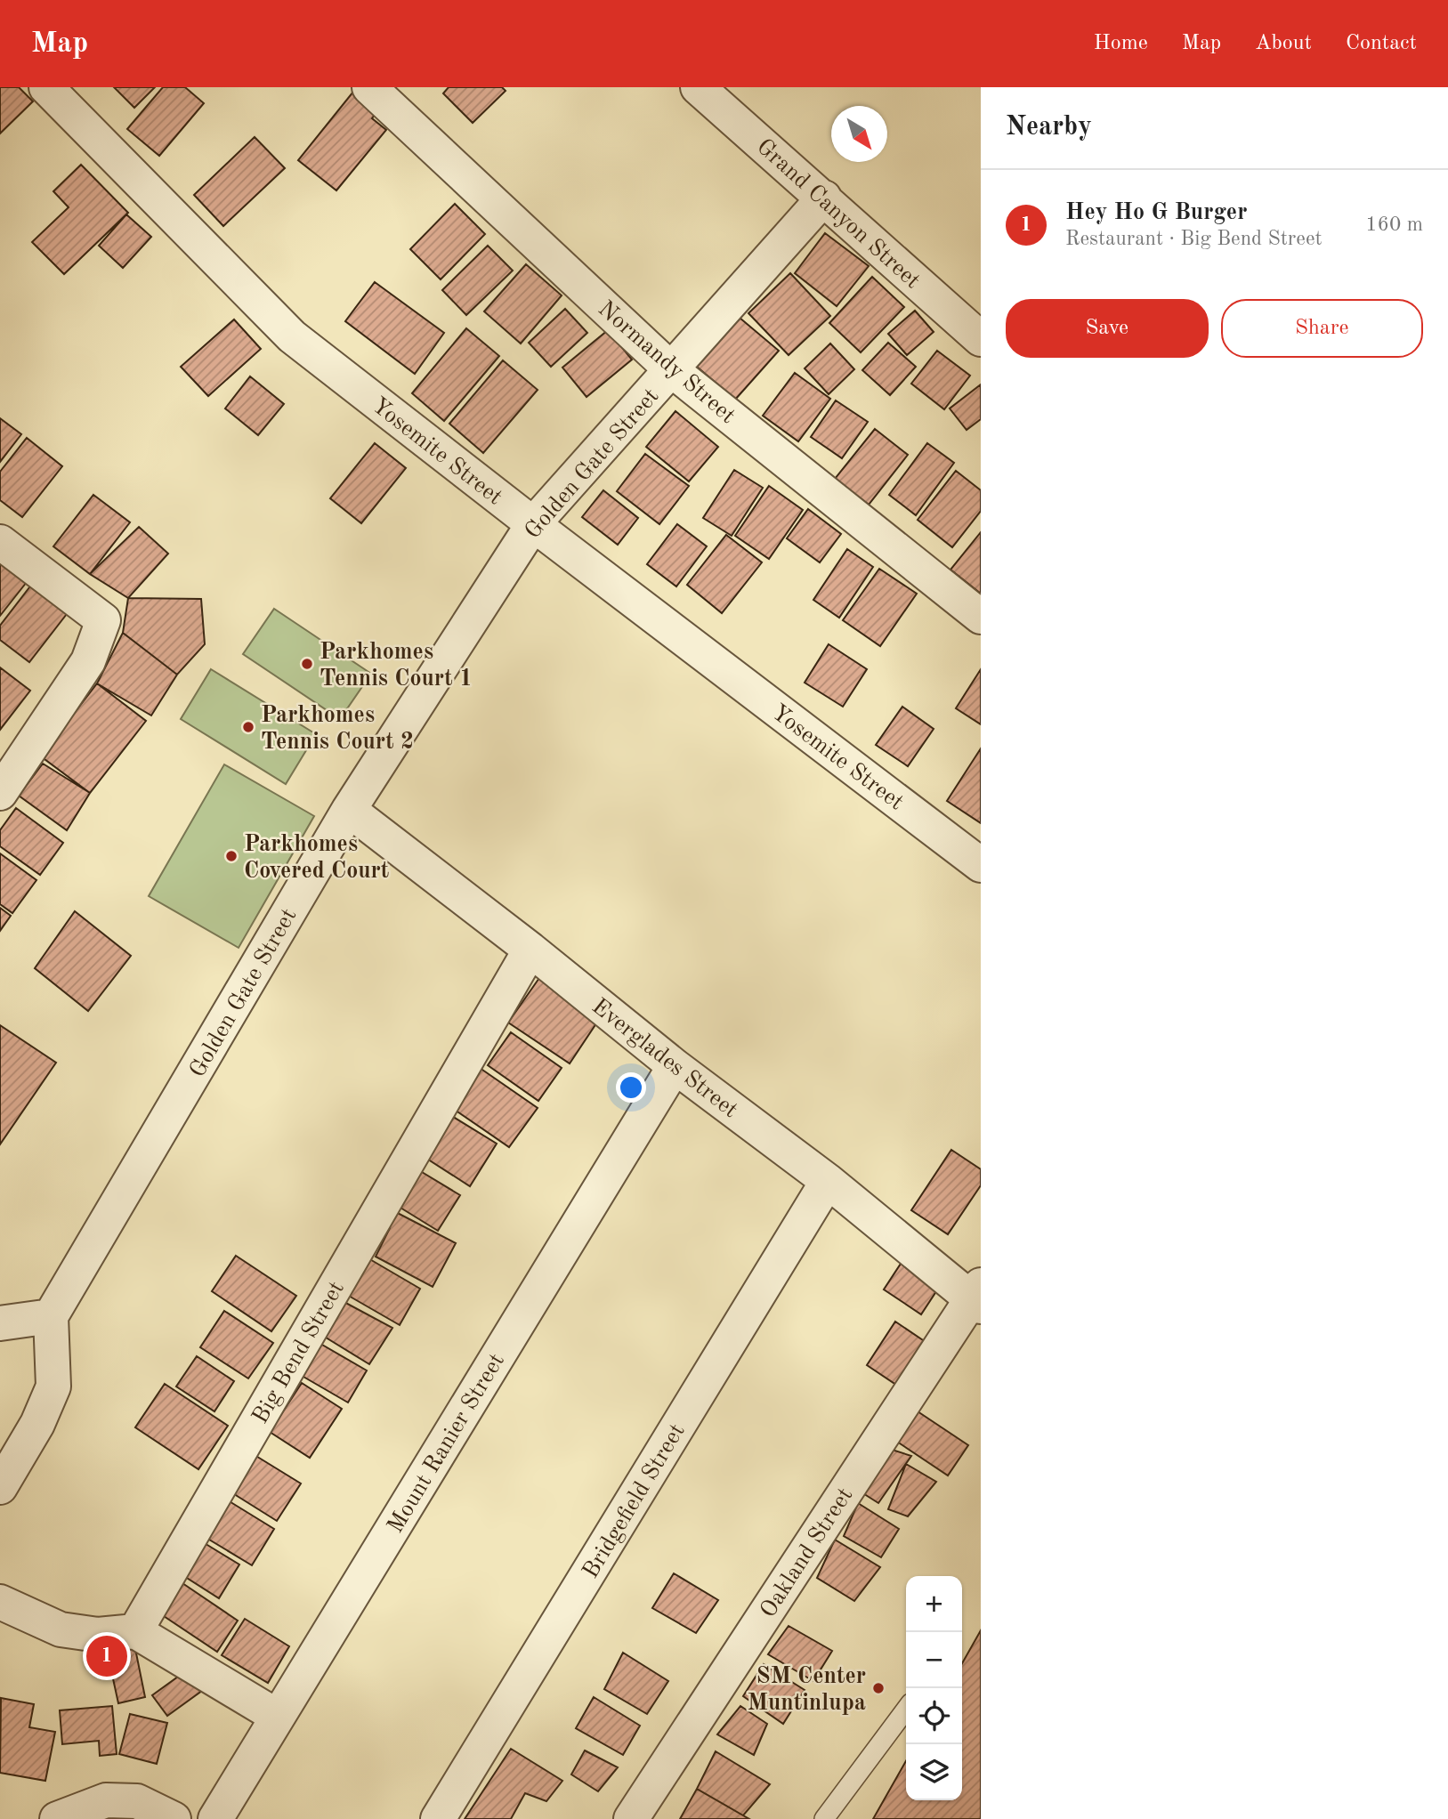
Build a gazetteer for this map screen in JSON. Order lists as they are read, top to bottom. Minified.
{"streets":{"street":["Grand Canyon Street","Normandy Street","Yosemite Street","Golden Gate Street","Everglades Street","Big Bend Street","Mount Ranier Street","Bridgefield Street","Oakland Street"]},"crossings":[["Grand Canyon Street","Golden Gate Street"],["Normandy Street","Golden Gate Street"],["Yosemite Street","Golden Gate Street"],["Golden Gate Street","Everglades Street"],["Everglades Street","Big Bend Street"],["Everglades Street","Mount Ranier Street"],["Everglades Street","Bridgefield Street"],["Everglades Street","Oakland Street"]],"places":["Parkhomes Tennis Court 1","Parkhomes Tennis Court 2","Parkhomes Covered Court","SM Center Muntinlupa"],"north":"bottom right","page":{"header":"Map","nav":["Home","Map","About","Contact"],"heading":"Nearby","list":[{"mark":"1","name":"Hey Ho G Burger","note":"Restaurant · Big Bend Street","value":"160 m"}],"buttons":["Save","Share"],"map_buttons":["+","−"],"pins":"1"}}
